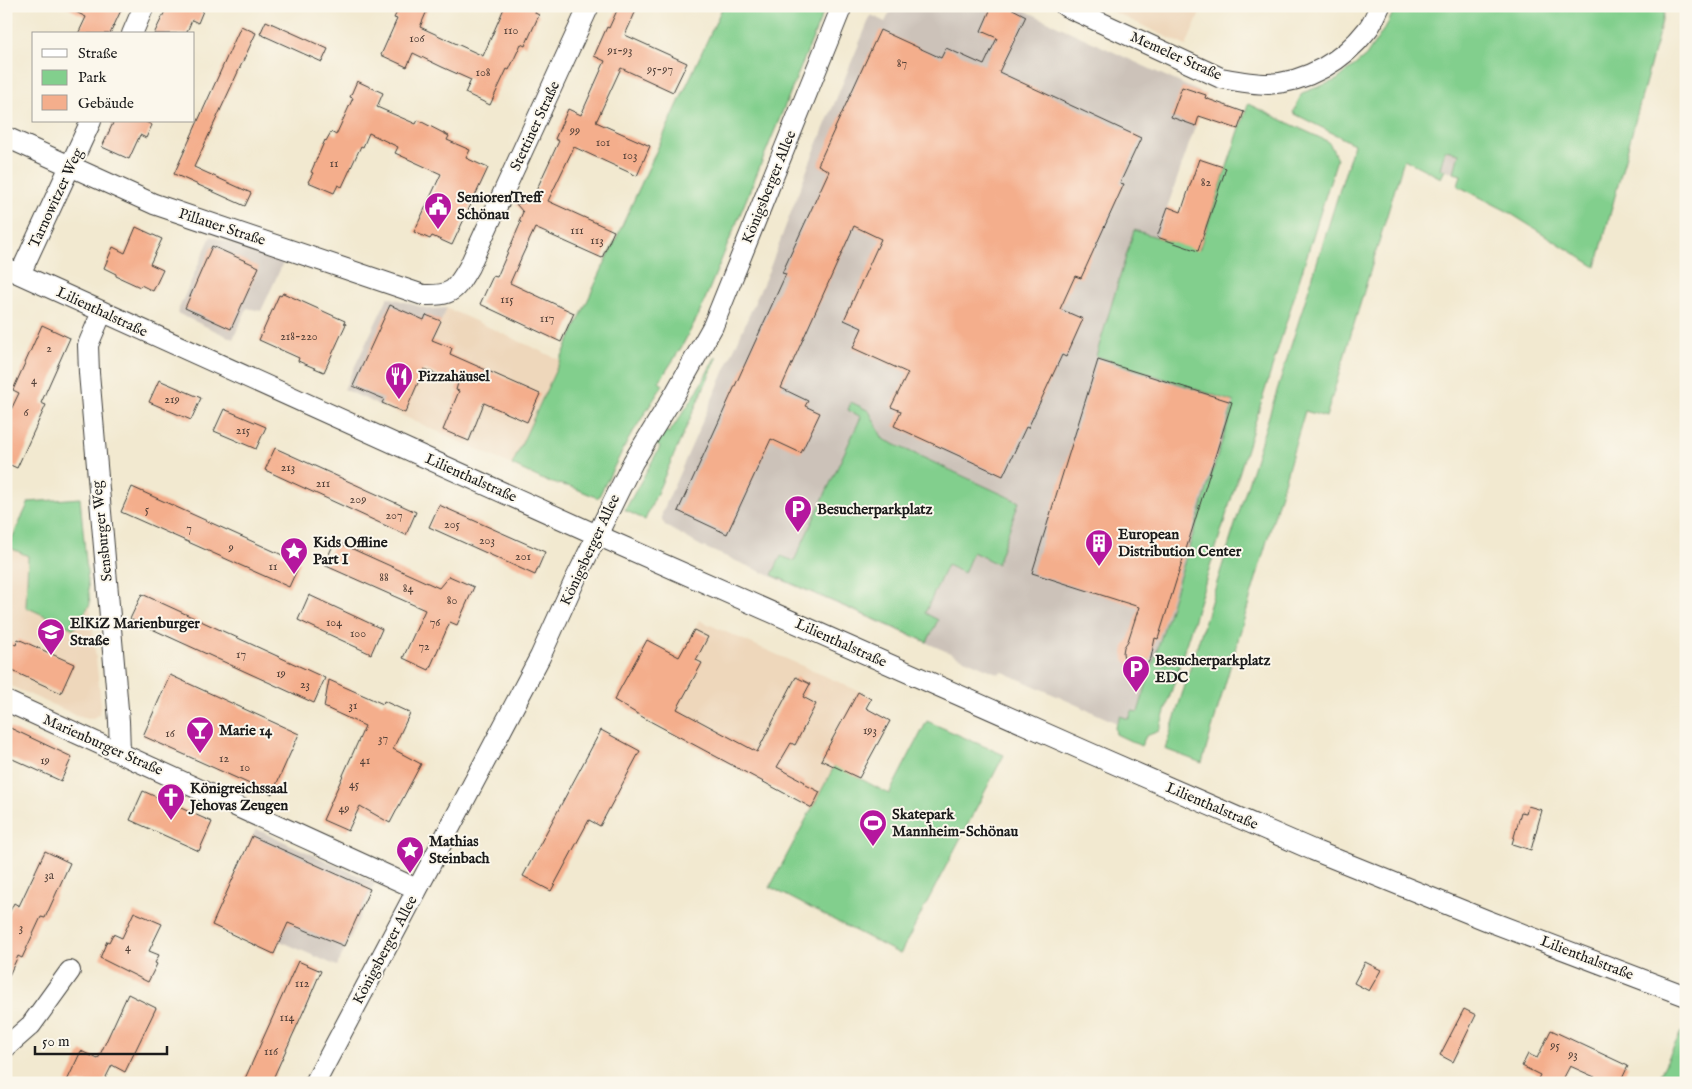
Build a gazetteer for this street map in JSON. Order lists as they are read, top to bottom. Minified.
{"streets":{"street":["Memeler Straße","Stettiner Straße","Königsberger Allee","Tarnowitzer Weg","Pillauer Straße","Lilienthalstraße","Sensburger Weg","Marienburger Straße"]},"crossings":[["Stettiner Straße","Pillauer Straße"],["Königsberger Allee","Lilienthalstraße"],["Königsberger Allee","Marienburger Straße"],["Tarnowitzer Weg","Pillauer Straße"],["Tarnowitzer Weg","Lilienthalstraße"],["Lilienthalstraße","Sensburger Weg"],["Sensburger Weg","Marienburger Straße"]],"places":{"public building":["SeniorenTreff Schönau"],"restaurant":["Pizzahäusel"],"parking":["Besucherparkplatz","Besucherparkplatz EDC"],"building":["European Distribution Center"],"place":["Kids Offline Part I","Mathias Steinbach"],"school or university":["ElKiZ Marienburger Straße"],"bar":["Marie 14"],"church":["Königreichssaal Jehovas Zeugen"],"sports":["Skatepark Mannheim-Schönau"]},"house_numbers":["110","106","91-93","87","95-97","108","99","101","103","11","82","111","113","115","117","218-220","2","4","219","6","215","213","211","209","5","207","205","7","203","9","201","11","88","84","80","104","76","100","72","17","19","23","31","193","16","37","12","19","41","10","45","49","3a","3","4","112","114","95","116","93"],"legend":["Straße","Park","Gebäude"],"scale_bar":"50 m"}
